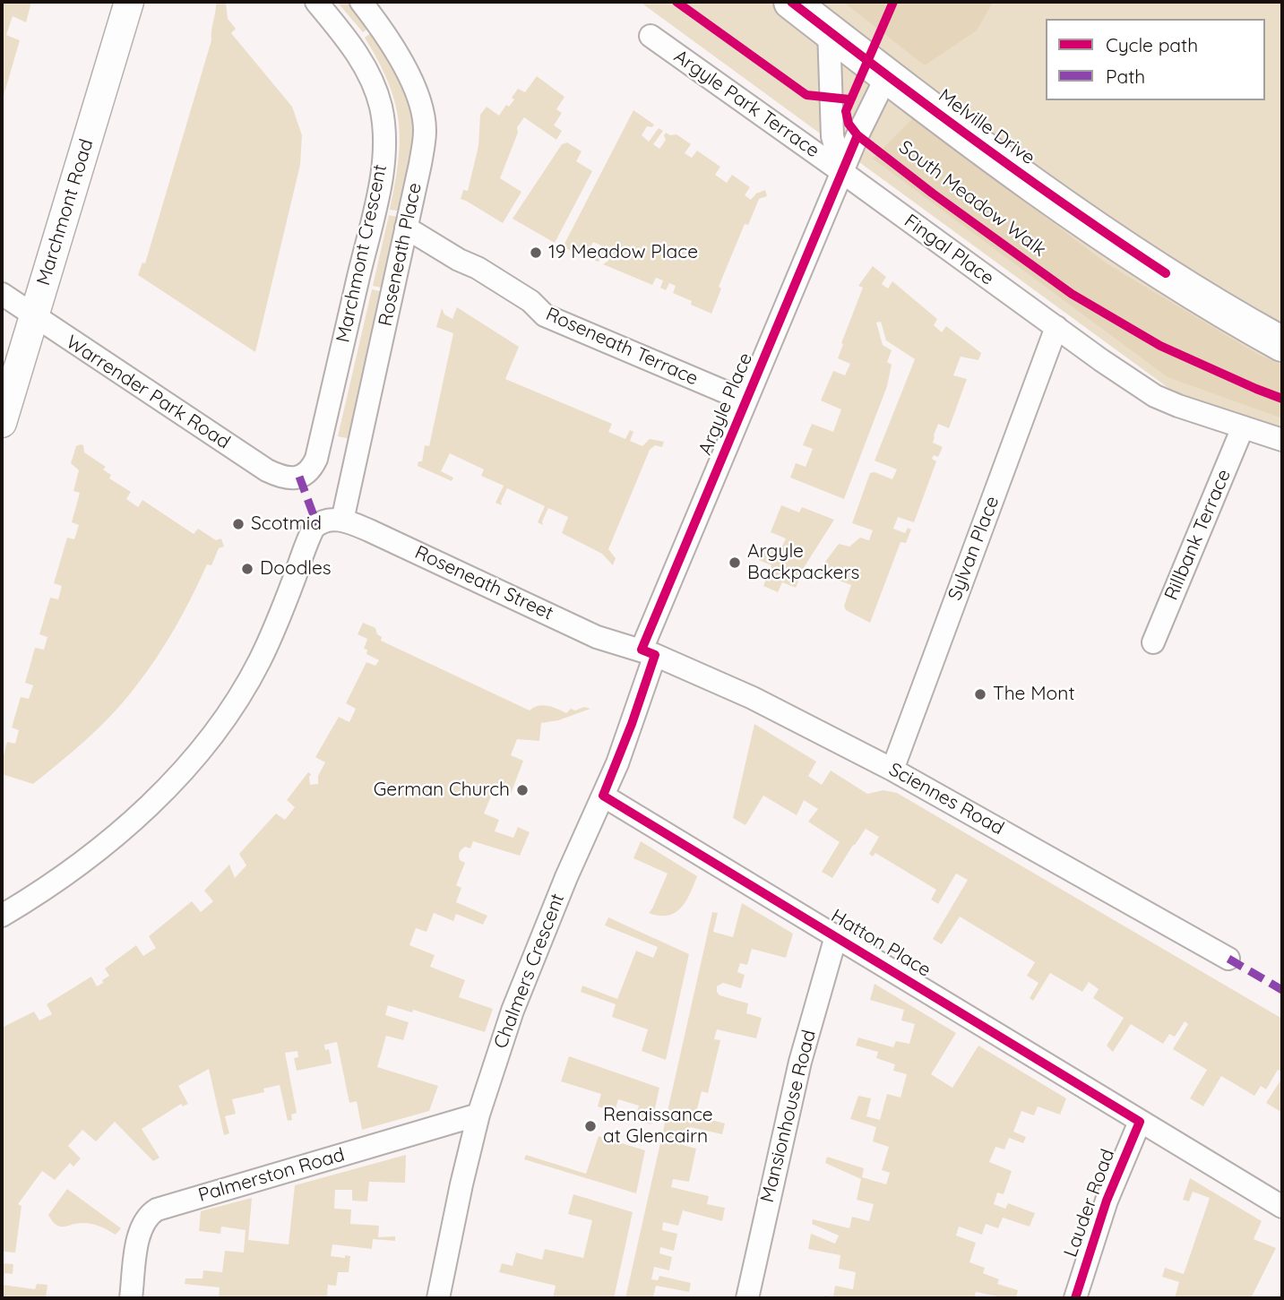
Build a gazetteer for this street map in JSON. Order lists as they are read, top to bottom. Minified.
{"streets":{"main road":["Melville Drive"],"street":["Argyle Park Terrace","Marchmont Road","Fingal Place","Marchmont Crescent","Roseneath Place","Roseneath Terrace","Warrender Park Road","Argyle Place","Rillbank Terrace","Sylvan Place","Roseneath Street","Sciennes Road","Hatton Place","Chalmers Crescent","Mansionhouse Road","Palmerston Road","Lauder Road"],"cycle path":["South Meadow Walk"]},"crossings":[["Argyle Park Terrace","Fingal Place"],["Argyle Park Terrace","Argyle Place"],["Melville Drive","Argyle Place"],["Marchmont Road","Warrender Park Road"],["Fingal Place","Argyle Place"],["Fingal Place","Rillbank Terrace"],["Fingal Place","Sylvan Place"],["Marchmont Crescent","Warrender Park Road"],["Roseneath Place","Roseneath Terrace"],["Roseneath Place","Roseneath Street"],["Roseneath Terrace","Argyle Place"],["Argyle Place","Roseneath Street"],["Argyle Place","Sciennes Road"],["Argyle Place","Chalmers Crescent"],["Sylvan Place","Sciennes Road"],["Roseneath Street","Sciennes Road"],["Roseneath Street","Chalmers Crescent"],["Sciennes Road","Chalmers Crescent"],["Hatton Place","Chalmers Crescent"],["Hatton Place","Mansionhouse Road"],["Hatton Place","Lauder Road"],["Chalmers Crescent","Palmerston Road"]],"places":["19 Meadow Place","Scotmid","Argyle Backpackers","Doodles","The Mont","German Church","Renaissance at Glencairn"],"legend":["Cycle path","Path"]}
